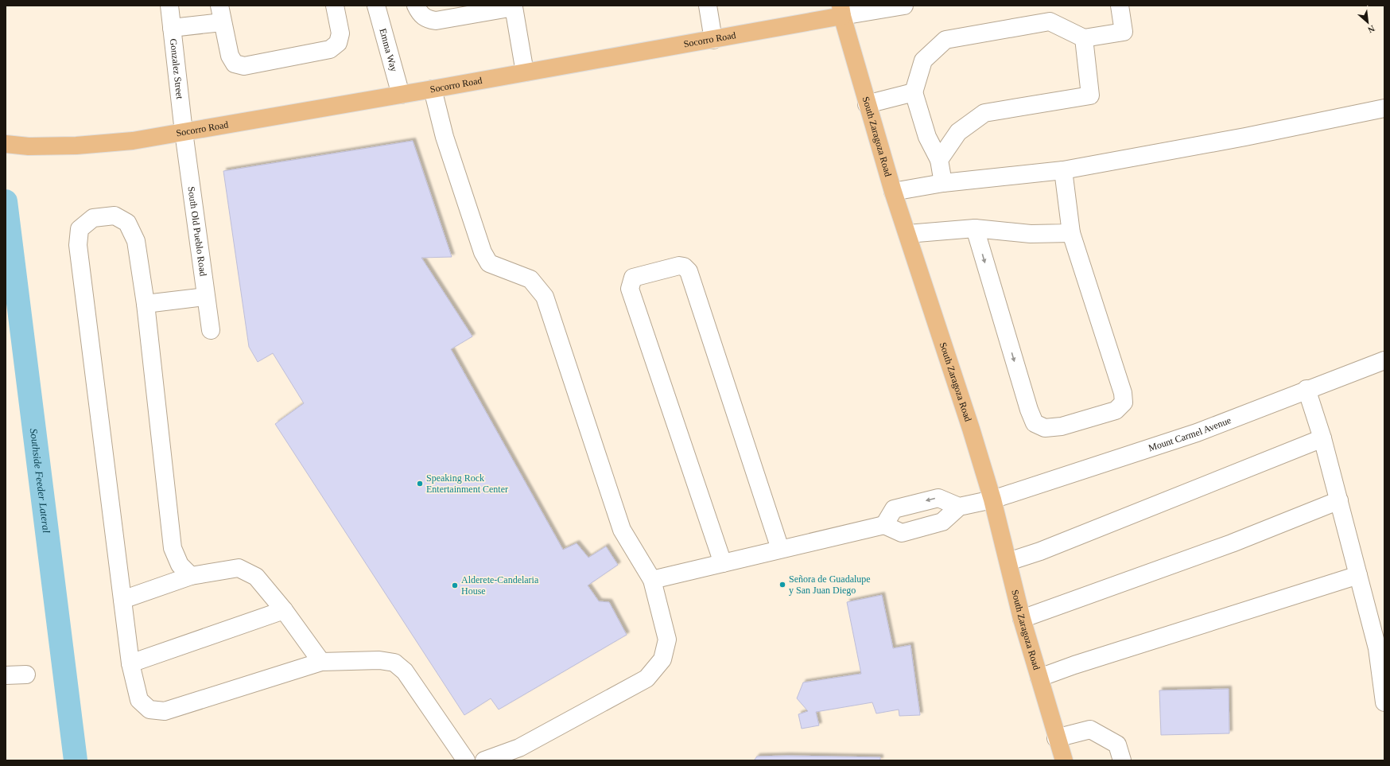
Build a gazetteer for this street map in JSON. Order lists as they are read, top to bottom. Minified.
{"streets":{"main road":["Socorro Road","South Zaragoza Road"],"street":["Emma Way","Gonzalez Street","South Old Pueblo Road","Mount Carmel Avenue"]},"crossings":[["Socorro Road","Emma Way"],["Socorro Road","Gonzalez Street"],["Socorro Road","South Zaragoza Road"],["Socorro Road","South Old Pueblo Road"],["Gonzalez Street","South Old Pueblo Road"],["South Zaragoza Road","Mount Carmel Avenue"]],"water":["Southside Feeder Lateral"],"places":["Speaking Rock Entertainment Center","Señora de Guadalupe y San Juan Diego","Alderete-Candelaria House"],"north":"bottom right"}
